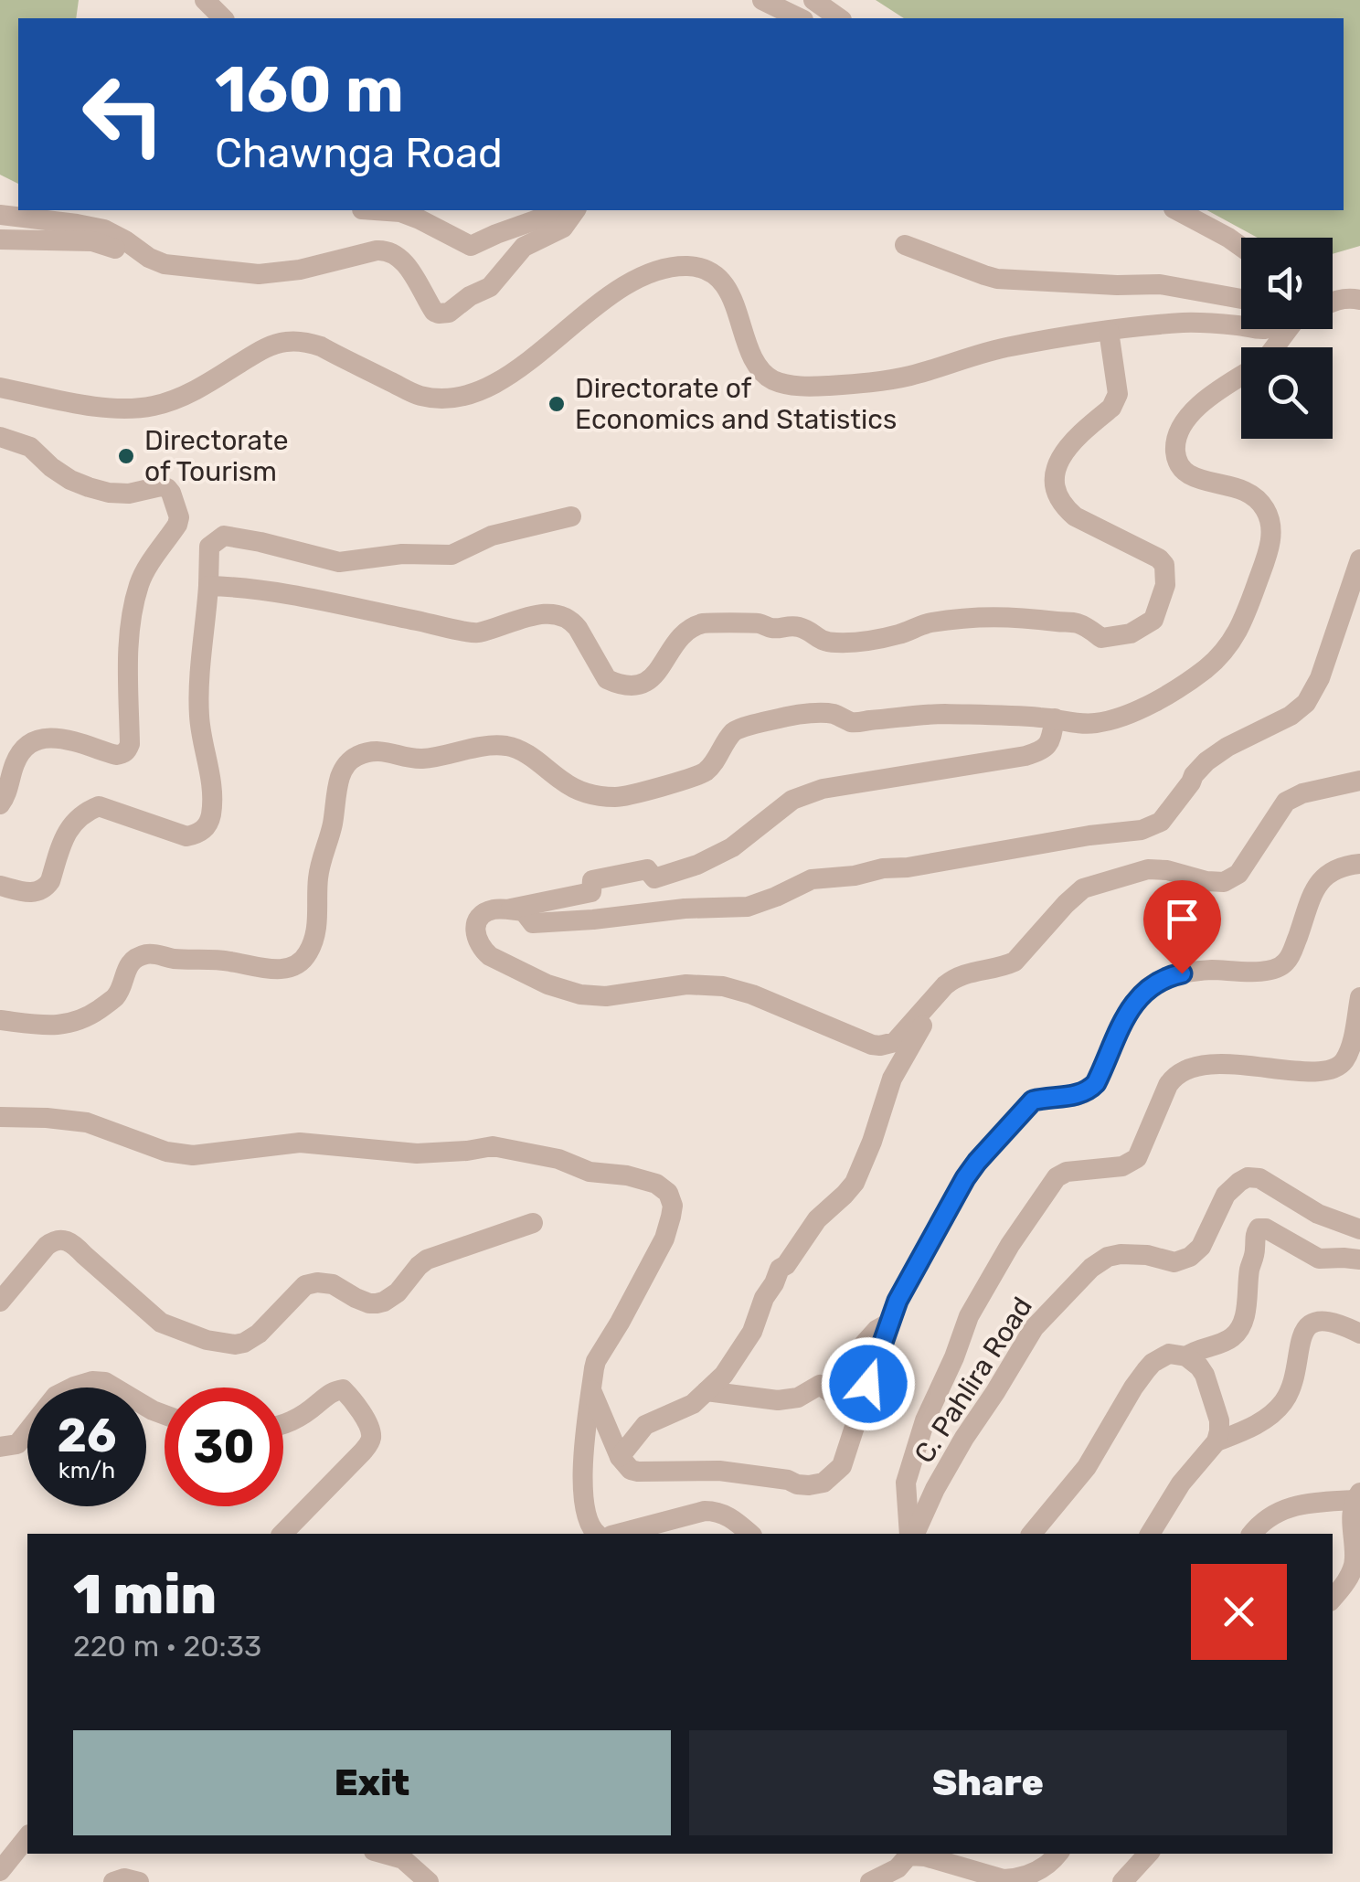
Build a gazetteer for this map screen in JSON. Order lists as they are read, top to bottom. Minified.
{"streets":{"street":["C. Pahlira Road"]},"places":["Directorate of Economics and Statistics","Directorate of Tourism"],"page":{"turn":["160 m","Chawnga Road"],"speed":"26 km/h","limit":"30","heading":["1 min","220 m · 20:33"],"buttons":["Exit","Share"]}}
